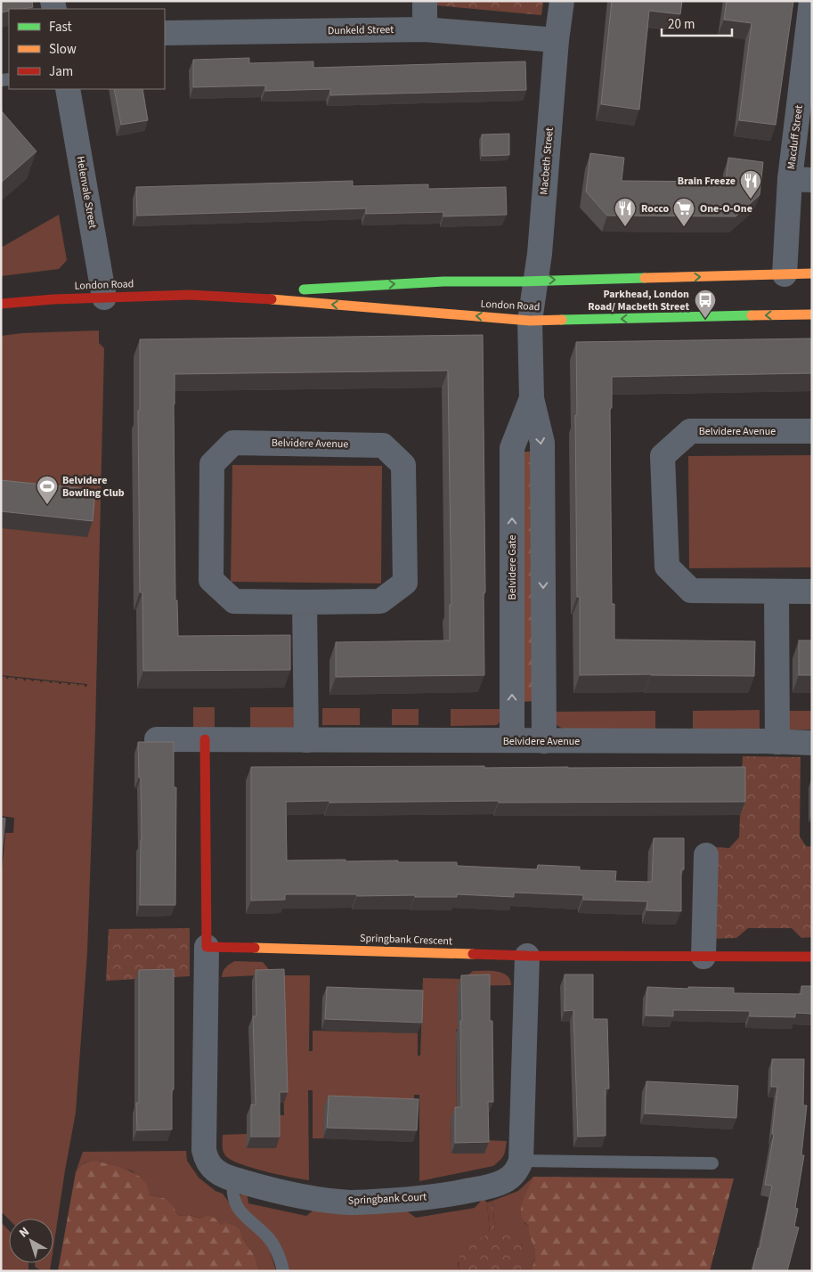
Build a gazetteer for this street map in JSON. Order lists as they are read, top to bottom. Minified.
{"streets":{"main road":["London Road","Springbank Crescent"],"street":["Dunkeld Street","Macduff Street","Macbeth Street","Helenvale Street","Belvidere Avenue","Belvidere Gate","Springbank Court"]},"crossings":[["Dunkeld Street","Macbeth Street"],["Macduff Street","London Road"],["Macbeth Street","London Road"],["Macbeth Street","Belvidere Gate"],["Helenvale Street","London Road"],["London Road","Belvidere Gate"],["Belvidere Avenue","Belvidere Gate"],["Springbank Crescent","Springbank Court"]],"places":{"restaurant":["Brain Freeze","Rocco"],"supermarket":["One-O-One"],"bus stop":["Parkhead, London Road/ Macbeth Street"],"sports":["Belvidere Bowling Club"]},"legend":["Fast","Slow","Jam"],"scale_bar":"20 m","north":"top left"}
